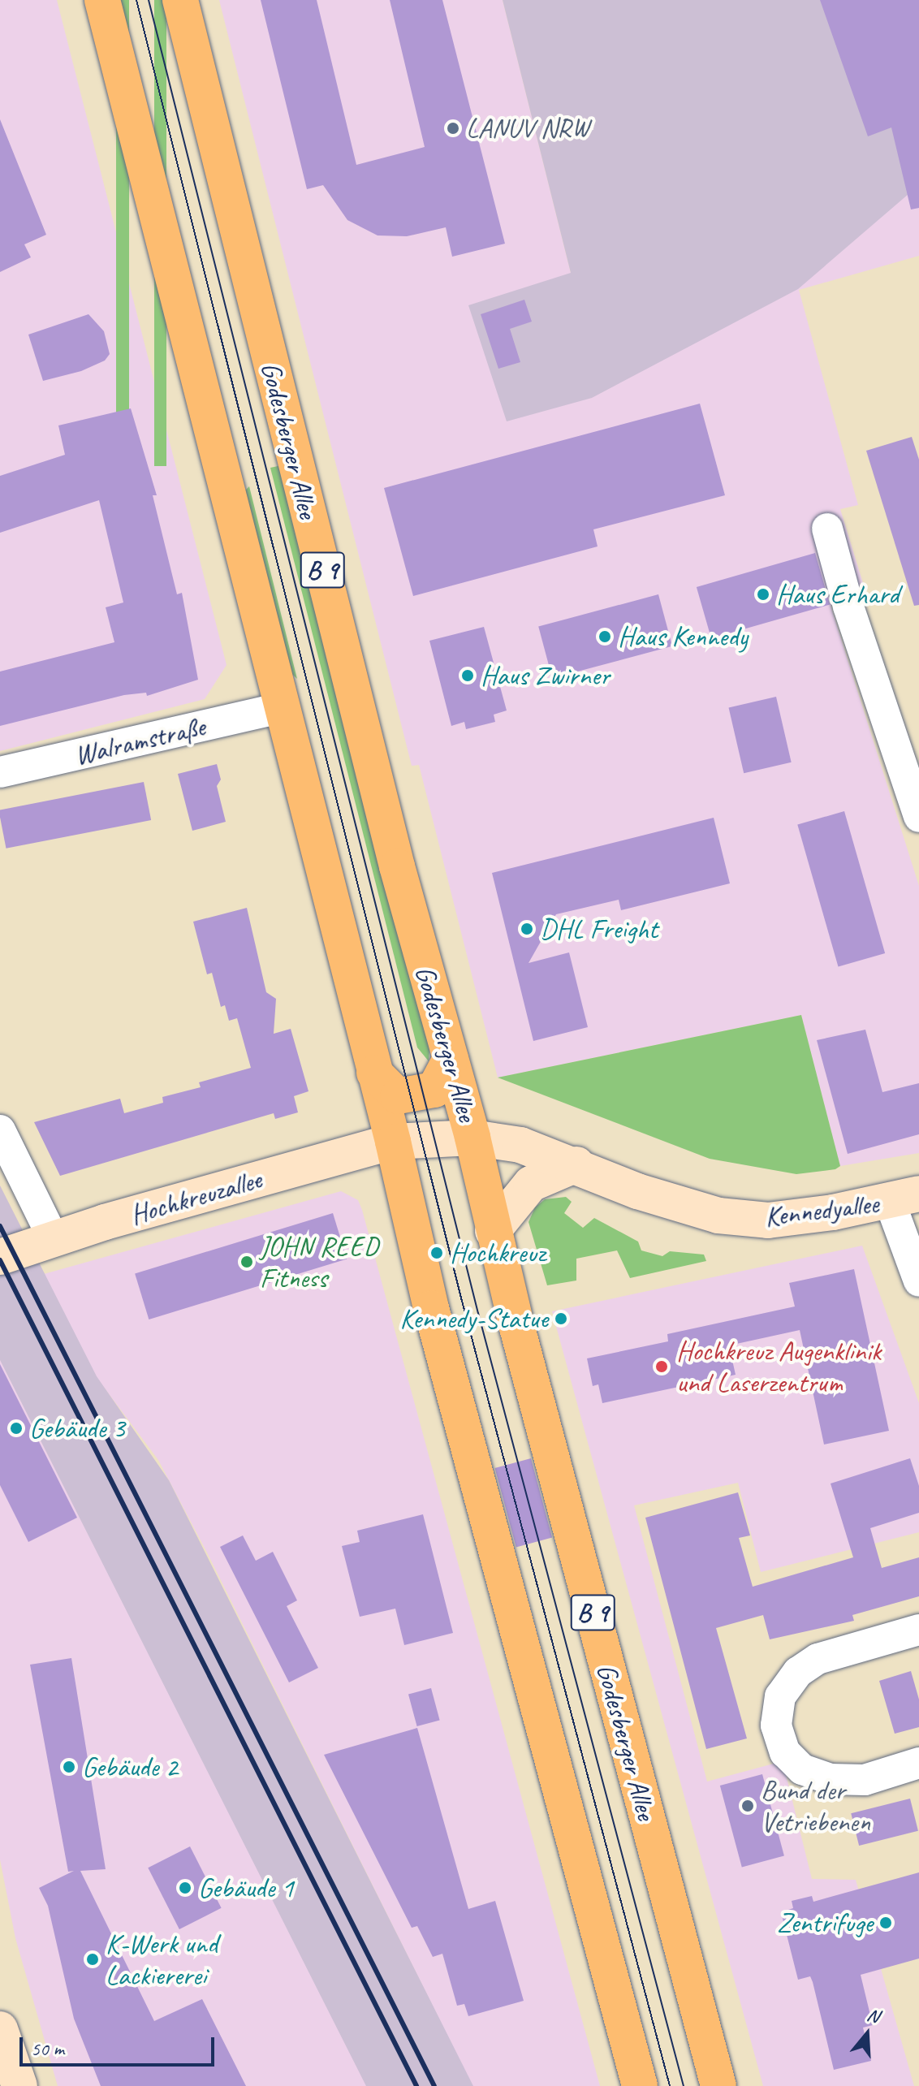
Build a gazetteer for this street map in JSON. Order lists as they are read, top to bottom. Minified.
{"streets":{"main road":["Godesberger Allee","B 9"],"street":["Walramstraße","Hochkreuzallee","Kennedyallee"]},"crossings":[["Godesberger Allee","Kennedyallee"],["Hochkreuzallee","Kennedyallee"]],"places":["LANUV NRW","Haus Erhard","Haus Kennedy","Haus Zwirner","DHL Freight","Hochkreuz","JOHN REED Fitness","Kennedy-Statue","Hochkreuz Augenklinik und Laserzentrum","Gebäude 3","Gebäude 2","Bund der Vetriebenen","Gebäude 1","Zentrifuge","K-Werk und Lackiererei"],"scale_bar":"50 m","north":"top"}
